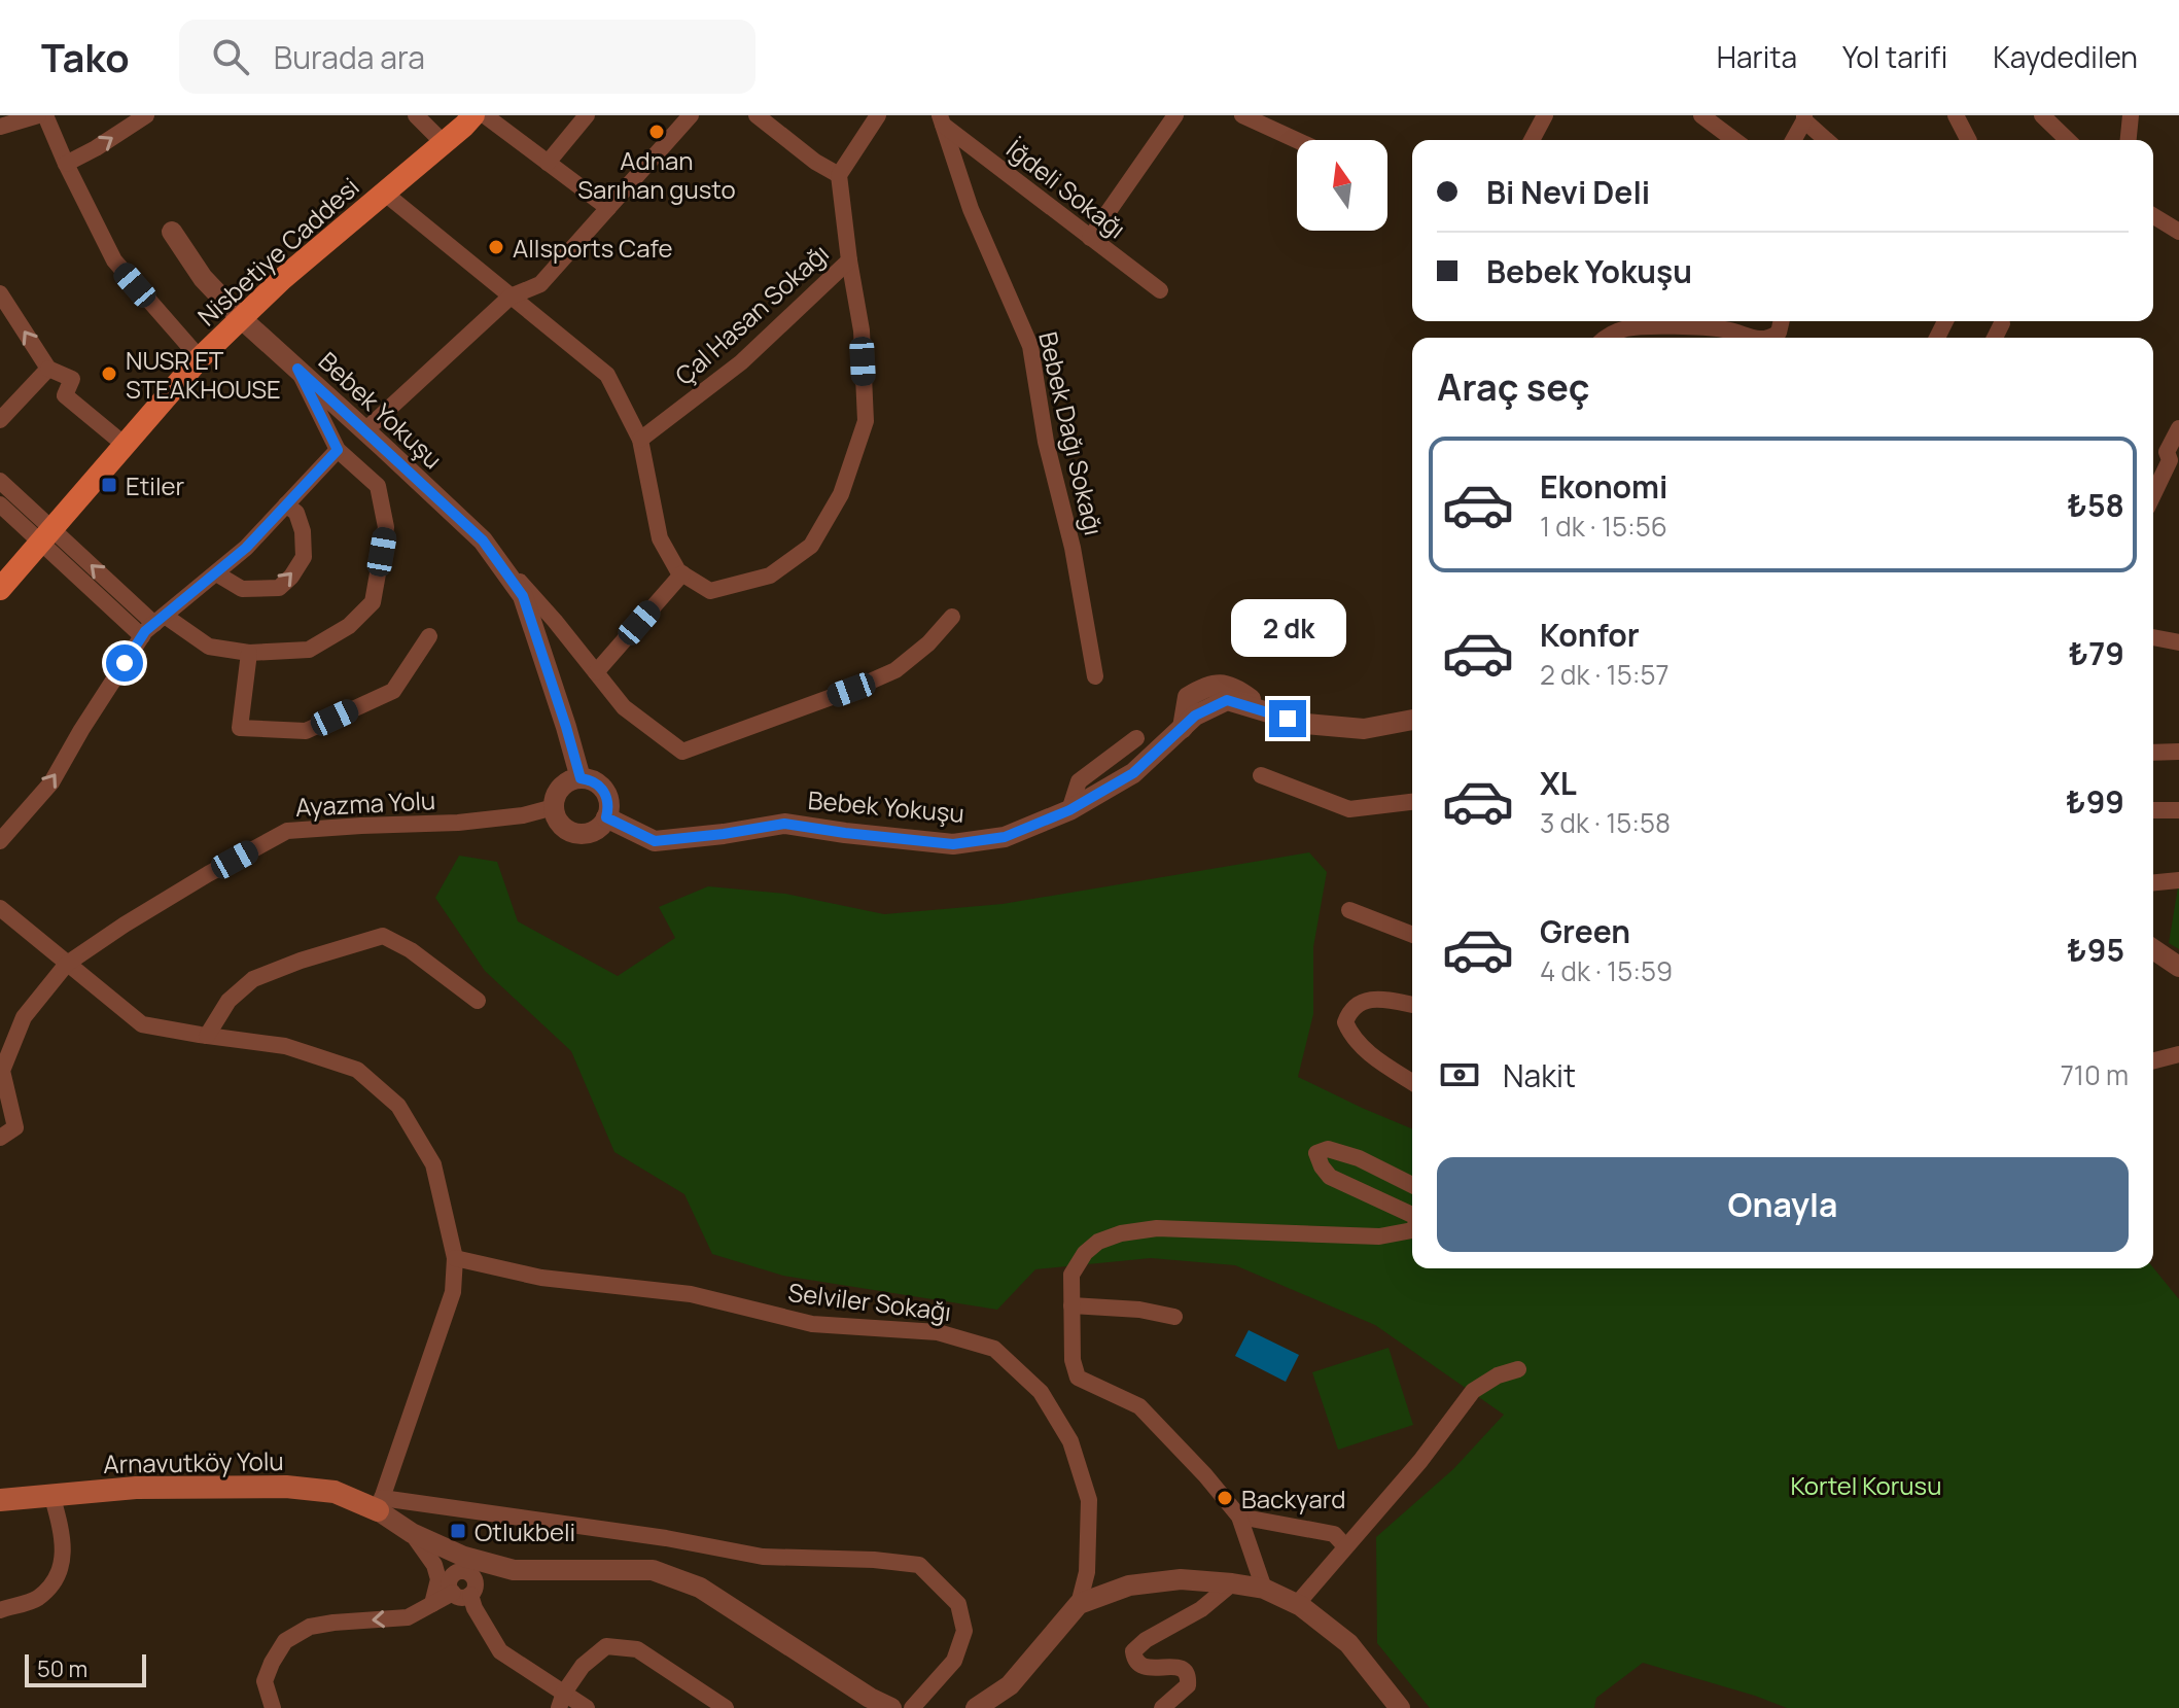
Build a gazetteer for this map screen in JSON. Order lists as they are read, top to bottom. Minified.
{"streets":{"main road":["Nisbetiye Caddesi","Arnavutköy Yolu"],"street":["İğdeli Sokağı","Çal Hasan Sokağı","Bebek Yokuşu","Bebek Dağı Sokağı","Ayazma Yolu","Selviler Sokağı"]},"crossings":[["İğdeli Sokağı","Bebek Dağı Sokağı"],["Nisbetiye Caddesi","Bebek Yokuşu"],["Bebek Yokuşu","Ayazma Yolu"]],"parks":["Kortel Korusu"],"places":{"other":["Adnan Sarıhan gusto","Allsports Cafe","NUSR ET STEAKHOUSE","Backyard"],"transit":["Etiler","Otlukbeli"]},"scale_bar":"50 m","north":"top","page":{"header":"Tako","search":"Burada ara","nav":["Harita","Yol tarifi","Kaydedilen"],"banner":["Bi Nevi Deli","Bebek Yokuşu"],"heading":"Araç seç","list":[{"name":"Ekonomi","note":"1 dk · 15:56","value":"₺58"},{"name":"Konfor","note":"2 dk · 15:57","value":"₺79"},{"name":"XL","note":"3 dk · 15:58","value":"₺99"},{"name":"Green","note":"4 dk · 15:59","value":"₺95"}],"bubble":"2 dk","pay":["Nakit","710 m"],"buttons":"Onayla","scale":"50 m"}}
